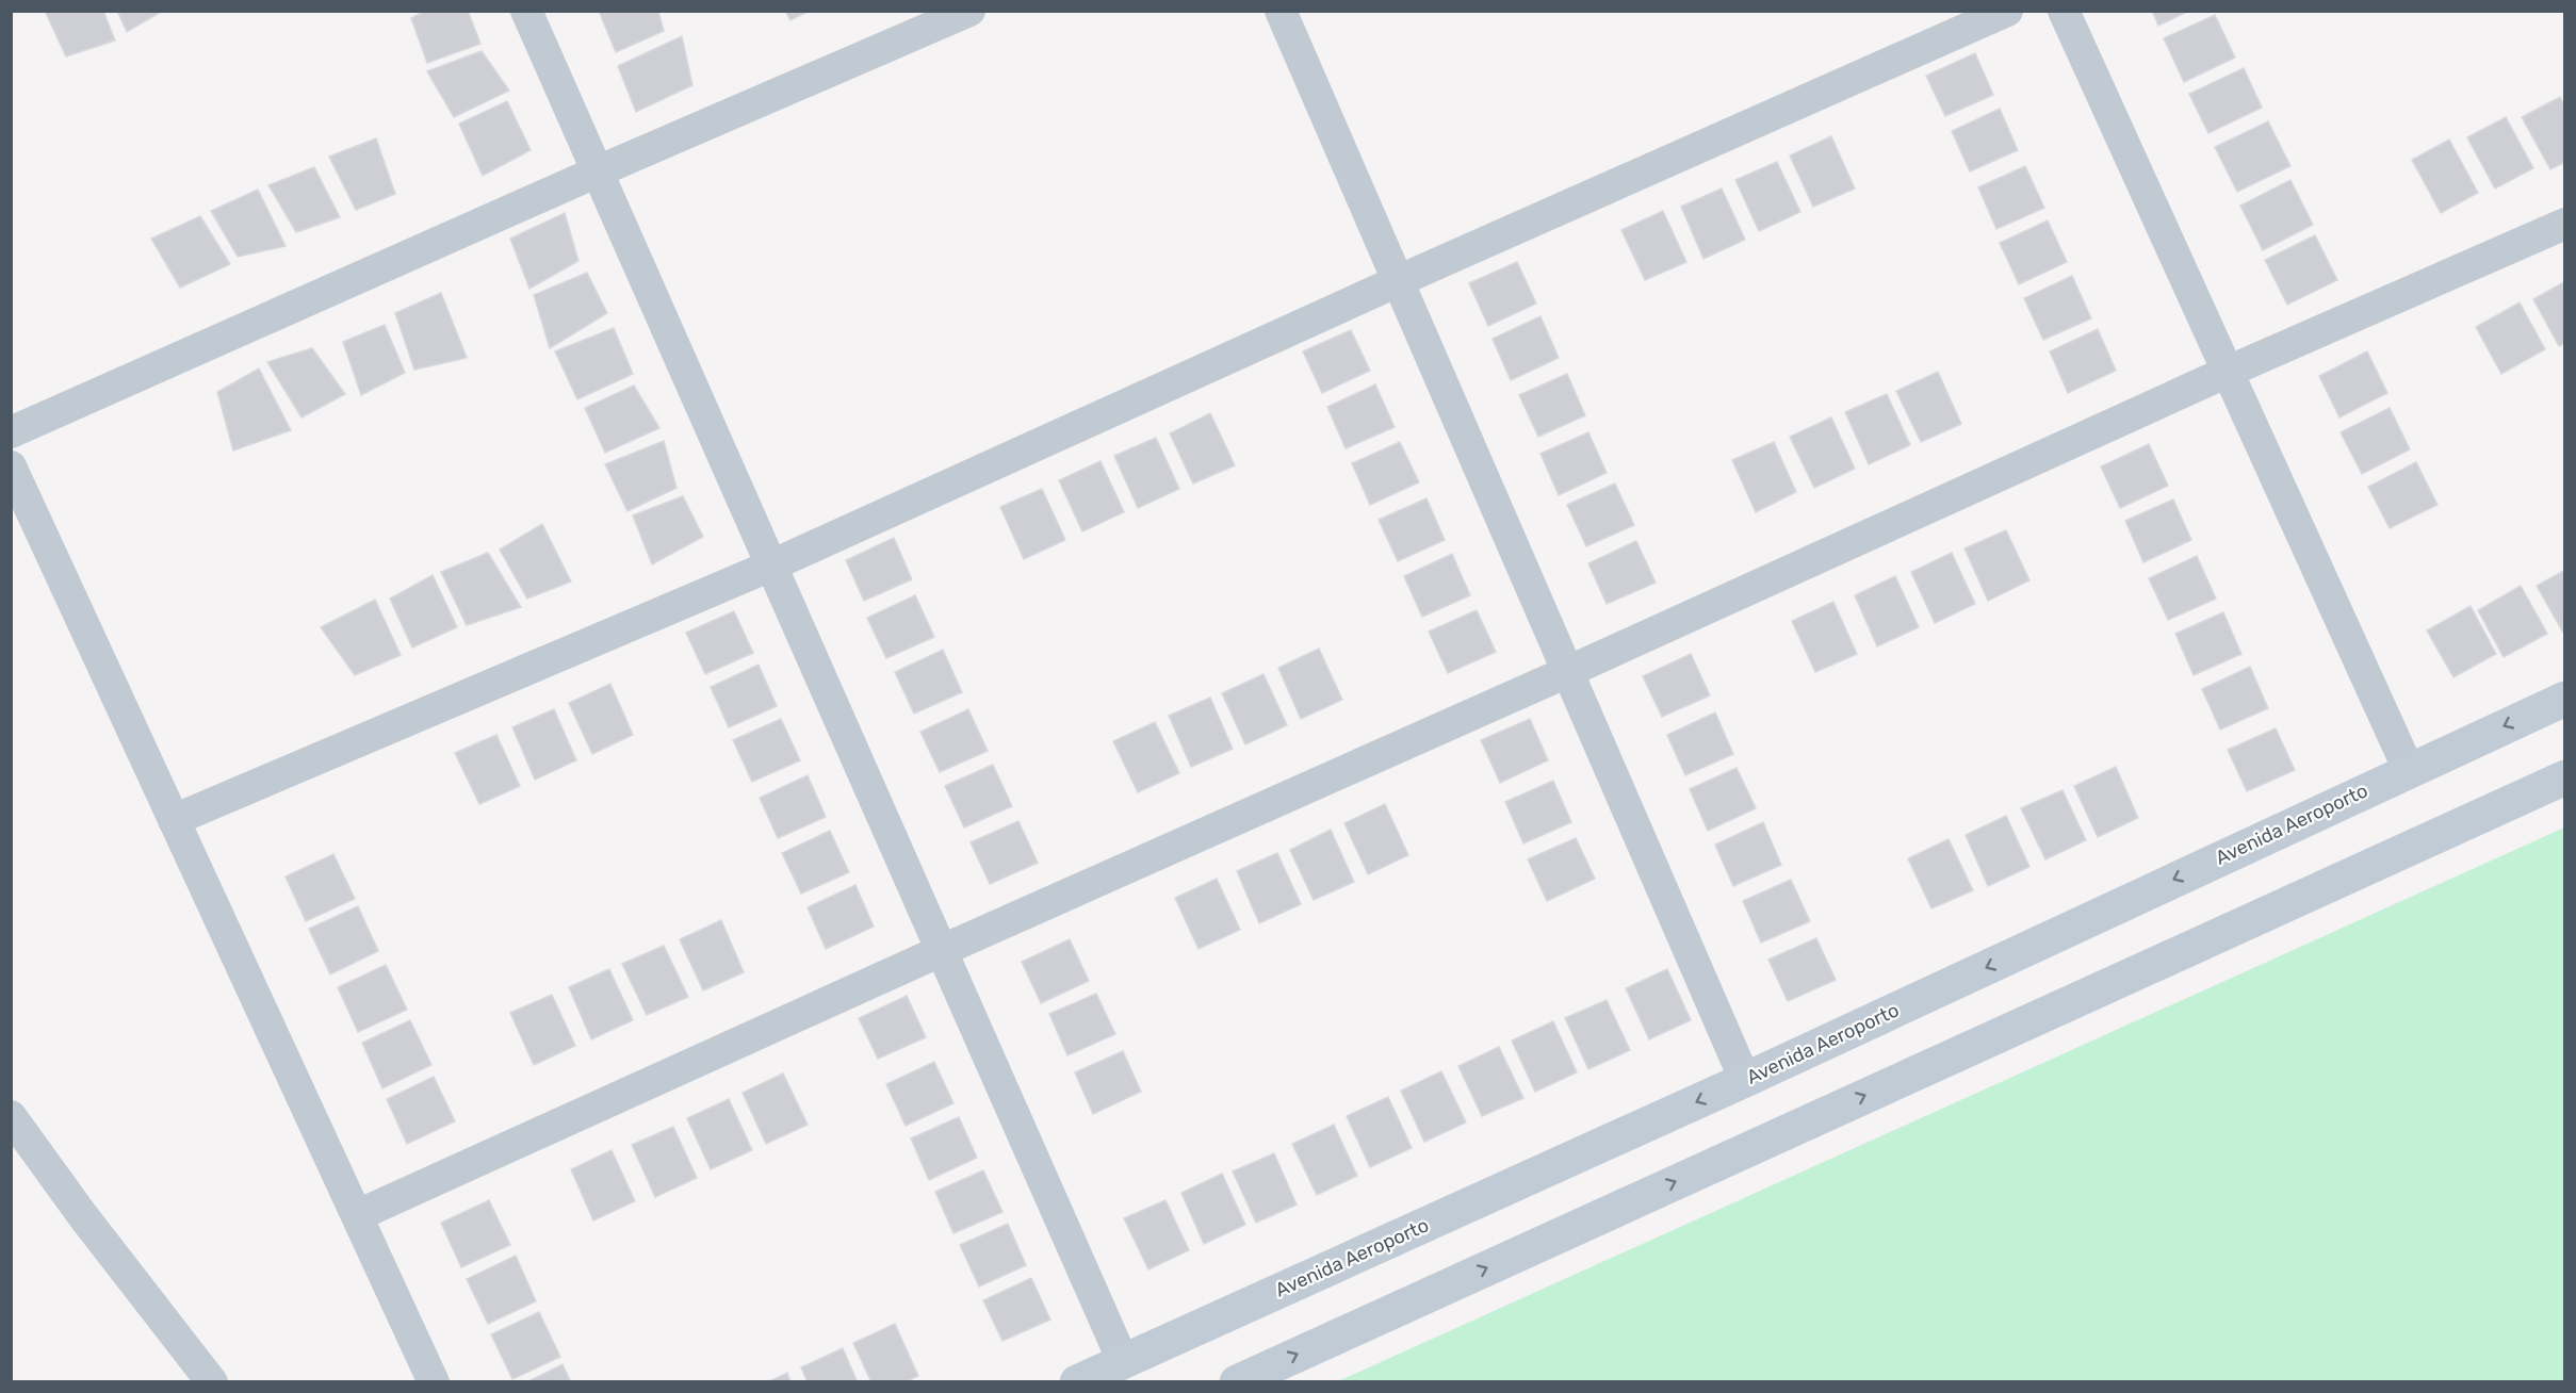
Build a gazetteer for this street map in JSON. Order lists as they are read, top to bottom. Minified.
{"streets":{"street":["Avenida Aeroporto"]}}
